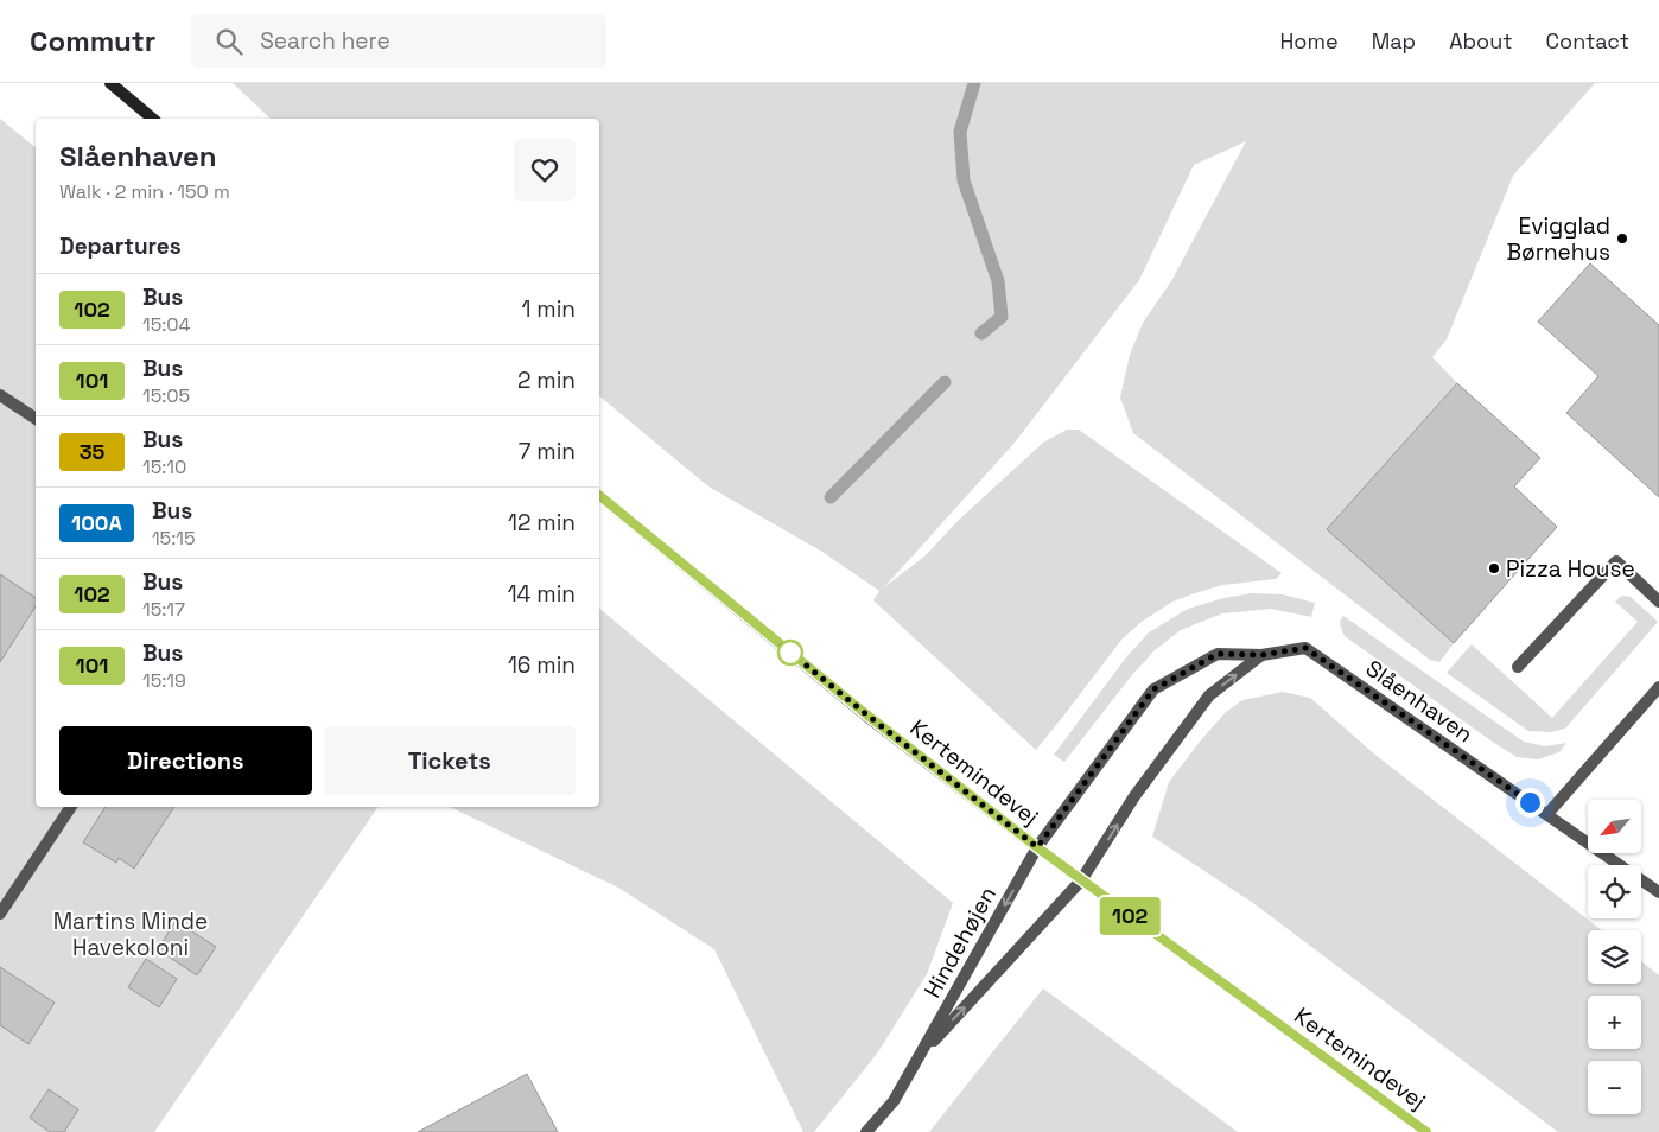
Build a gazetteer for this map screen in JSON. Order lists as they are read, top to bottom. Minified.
{"streets":{"main road":["Kertemindevej"],"street":["Slåenhaven","Hindehøjen"]},"crossings":[["Slåenhaven","Kertemindevej"],["Slåenhaven","Hindehøjen"],["Kertemindevej","Hindehøjen"]],"parks":["Martins Minde Havekoloni"],"places":["Evigglad Børnehus","Pizza House"],"lines":["bus line 102"],"north":"bottom left","page":{"header":"Commutr","search":"Search here","nav":["Home","Map","About","Contact"],"on_map":"102","heading":[["Slåenhaven","Walk · 2 min · 150 m"],"Departures"],"list":[{"mark":"102","name":"Bus","note":"15:04","value":"1 min"},{"mark":"101","name":"Bus","note":"15:05","value":"2 min"},{"mark":"35","name":"Bus","note":"15:10","value":"7 min"},{"mark":"100A","name":"Bus","note":"15:15","value":"12 min"},{"mark":"102","name":"Bus","note":"15:17","value":"14 min"},{"mark":"101","name":"Bus","note":"15:19","value":"16 min"}],"buttons":["Directions","Tickets"],"map_buttons":["+","−"]}}
